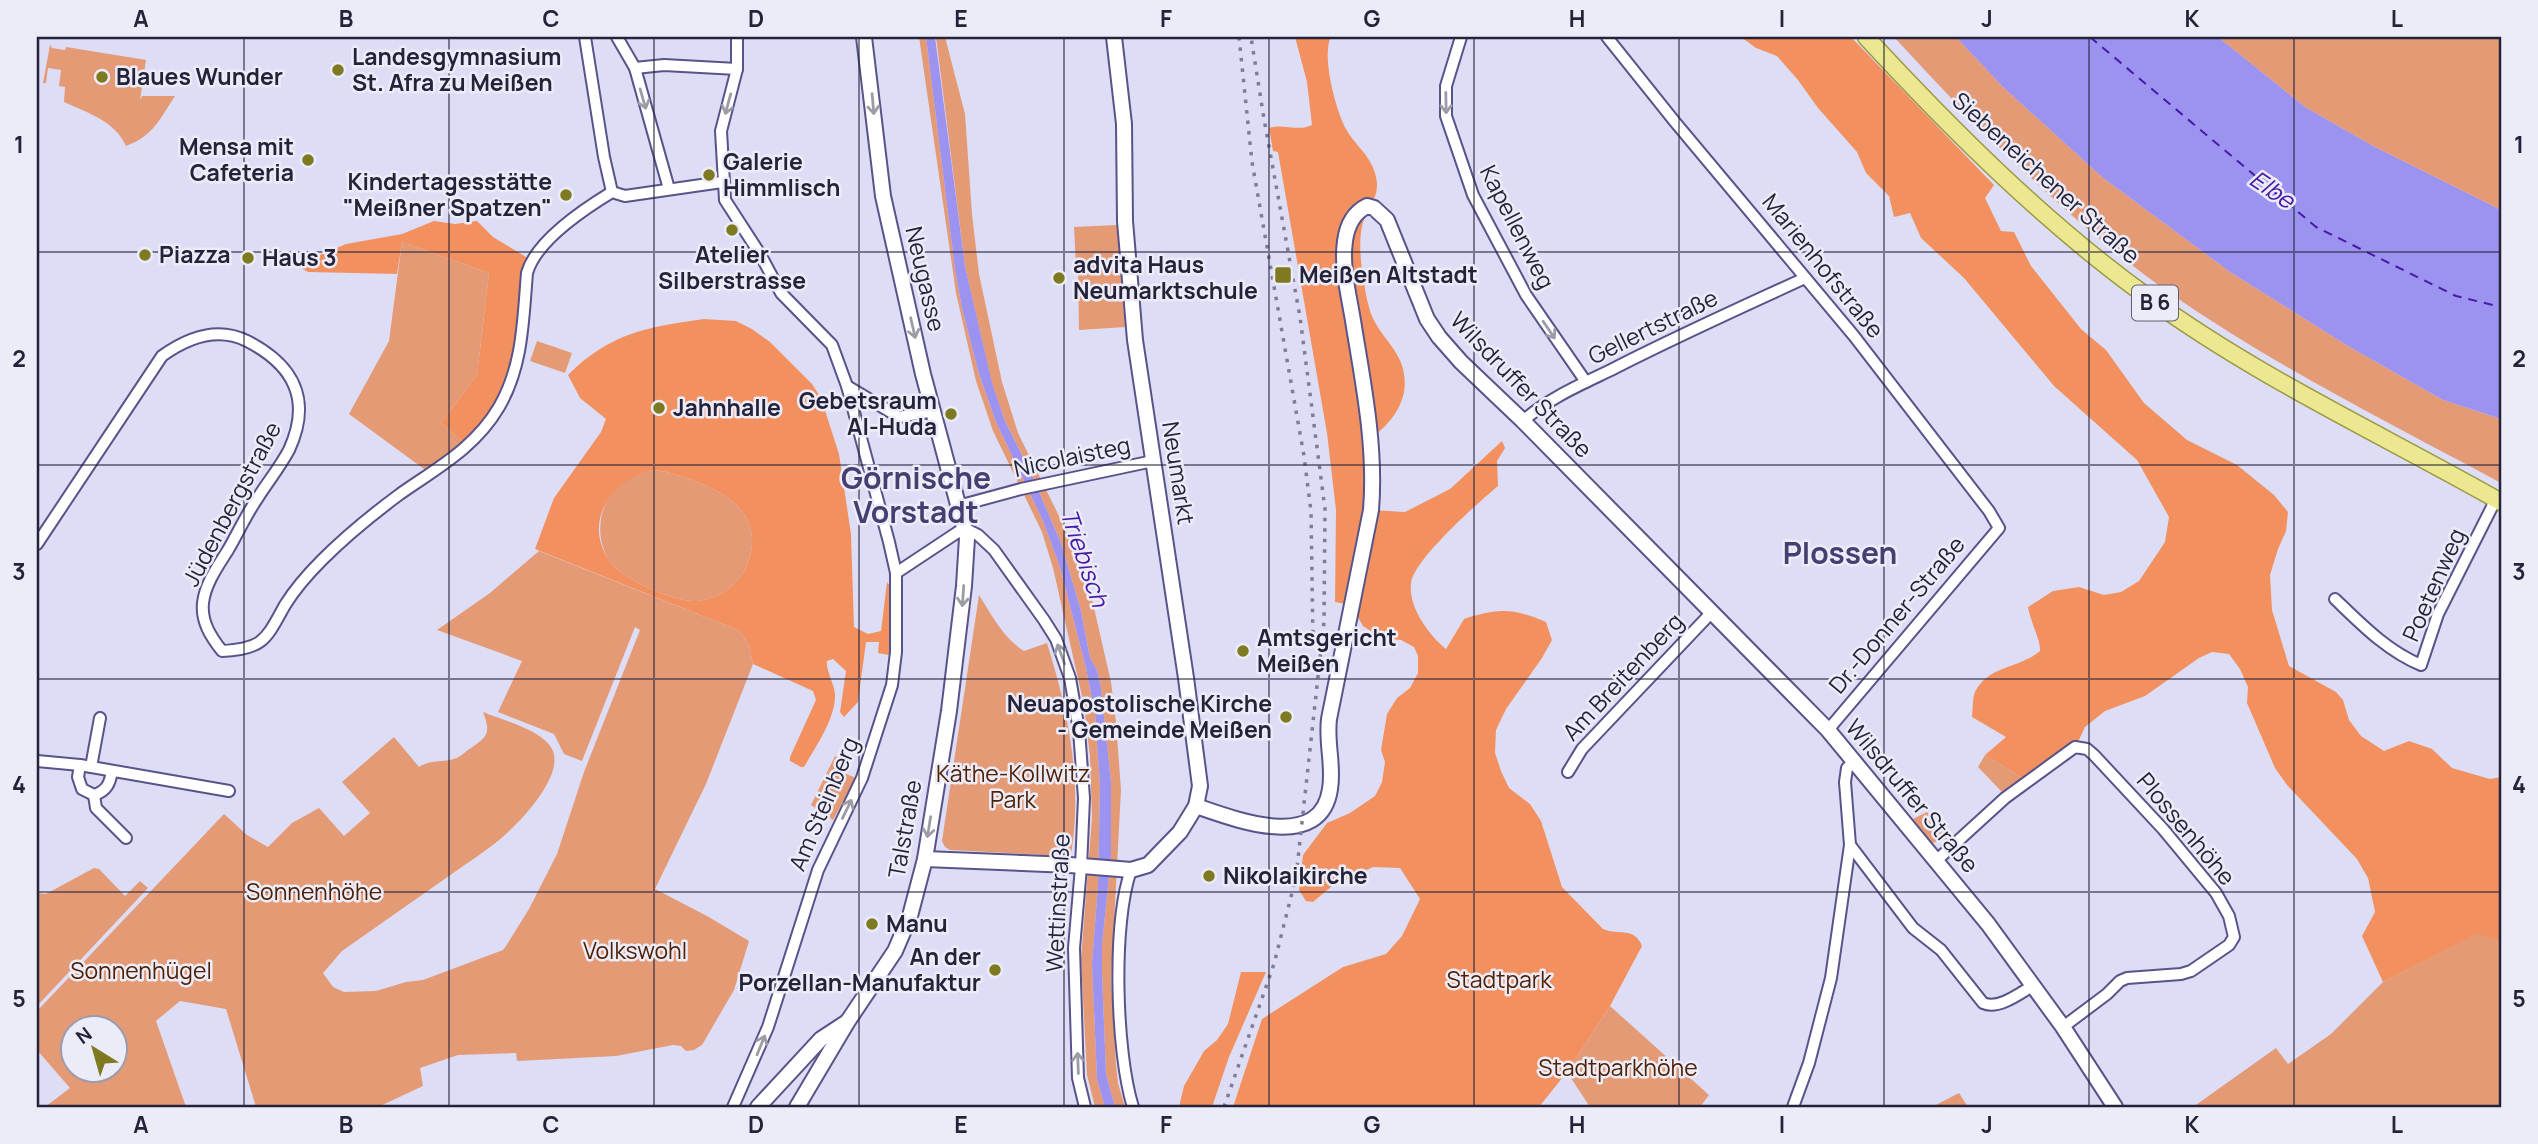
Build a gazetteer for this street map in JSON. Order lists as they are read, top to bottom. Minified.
{"streets":{"main road":["Siebeneichener Straße","Neugasse","B 6","Wilsdruffer Straße","Neumarkt","Talstraße"],"street":["Kapellenweg","Marienhofstraße","Gellertstraße","Nicolaisteg","Jüdenbergstraße","Poetenweg","Dr.-Donner-Straße","Am Breitenberg","Am Steinberg","Plossenhöhe","Wettinstraße"]},"crossings":[["Siebeneichener Straße","Poetenweg"],["Kapellenweg","Gellertstraße"],["Marienhofstraße","Gellertstraße"],["Marienhofstraße","Dr.-Donner-Straße"],["Neugasse","Nicolaisteg"],["Neugasse","Talstraße"],["Neugasse","Wettinstraße"],["Gellertstraße","Wilsdruffer Straße"],["Wilsdruffer Straße","Neumarkt"],["Wilsdruffer Straße","Dr.-Donner-Straße"],["Wilsdruffer Straße","Am Breitenberg"],["Wilsdruffer Straße","Plossenhöhe"],["Nicolaisteg","Neumarkt"],["Talstraße","Wettinstraße"]],"one_way":["Kapellenweg","Neugasse","Am Steinberg","Talstraße"],"districts":["Görnische Vorstadt","Plossen"],"water":["Elbe","Triebisch"],"parks":["Käthe-Kollwitz Park","Sonnenhöhe","Volkswohl","Sonnenhügel","Stadtpark","Stadtparkhöhe"],"places":{"other":["Landesgymnasium St. Afra zu Meißen","Blaues Wunder","Mensa mit Cafeteria","Galerie Himmlisch","Kindertagesstätte \"Meißner Spatzen\"","Atelier Silberstrasse","Piazza","Haus 3","advita Haus Neumarktschule","Jahnhalle","Gebetsraum Al-Huda","Amtsgericht Meißen","Neuapostolische Kirche - Gemeinde Meißen","Nikolaikirche","Manu","An der Porzellan-Manufaktur"],"transit":["Meißen Altstadt"]},"north":"top left","grid":{"columns":["A","B","C","D","E","F","G","H","I","J","K","L"],"rows":["1","2","3","4","5"]}}
